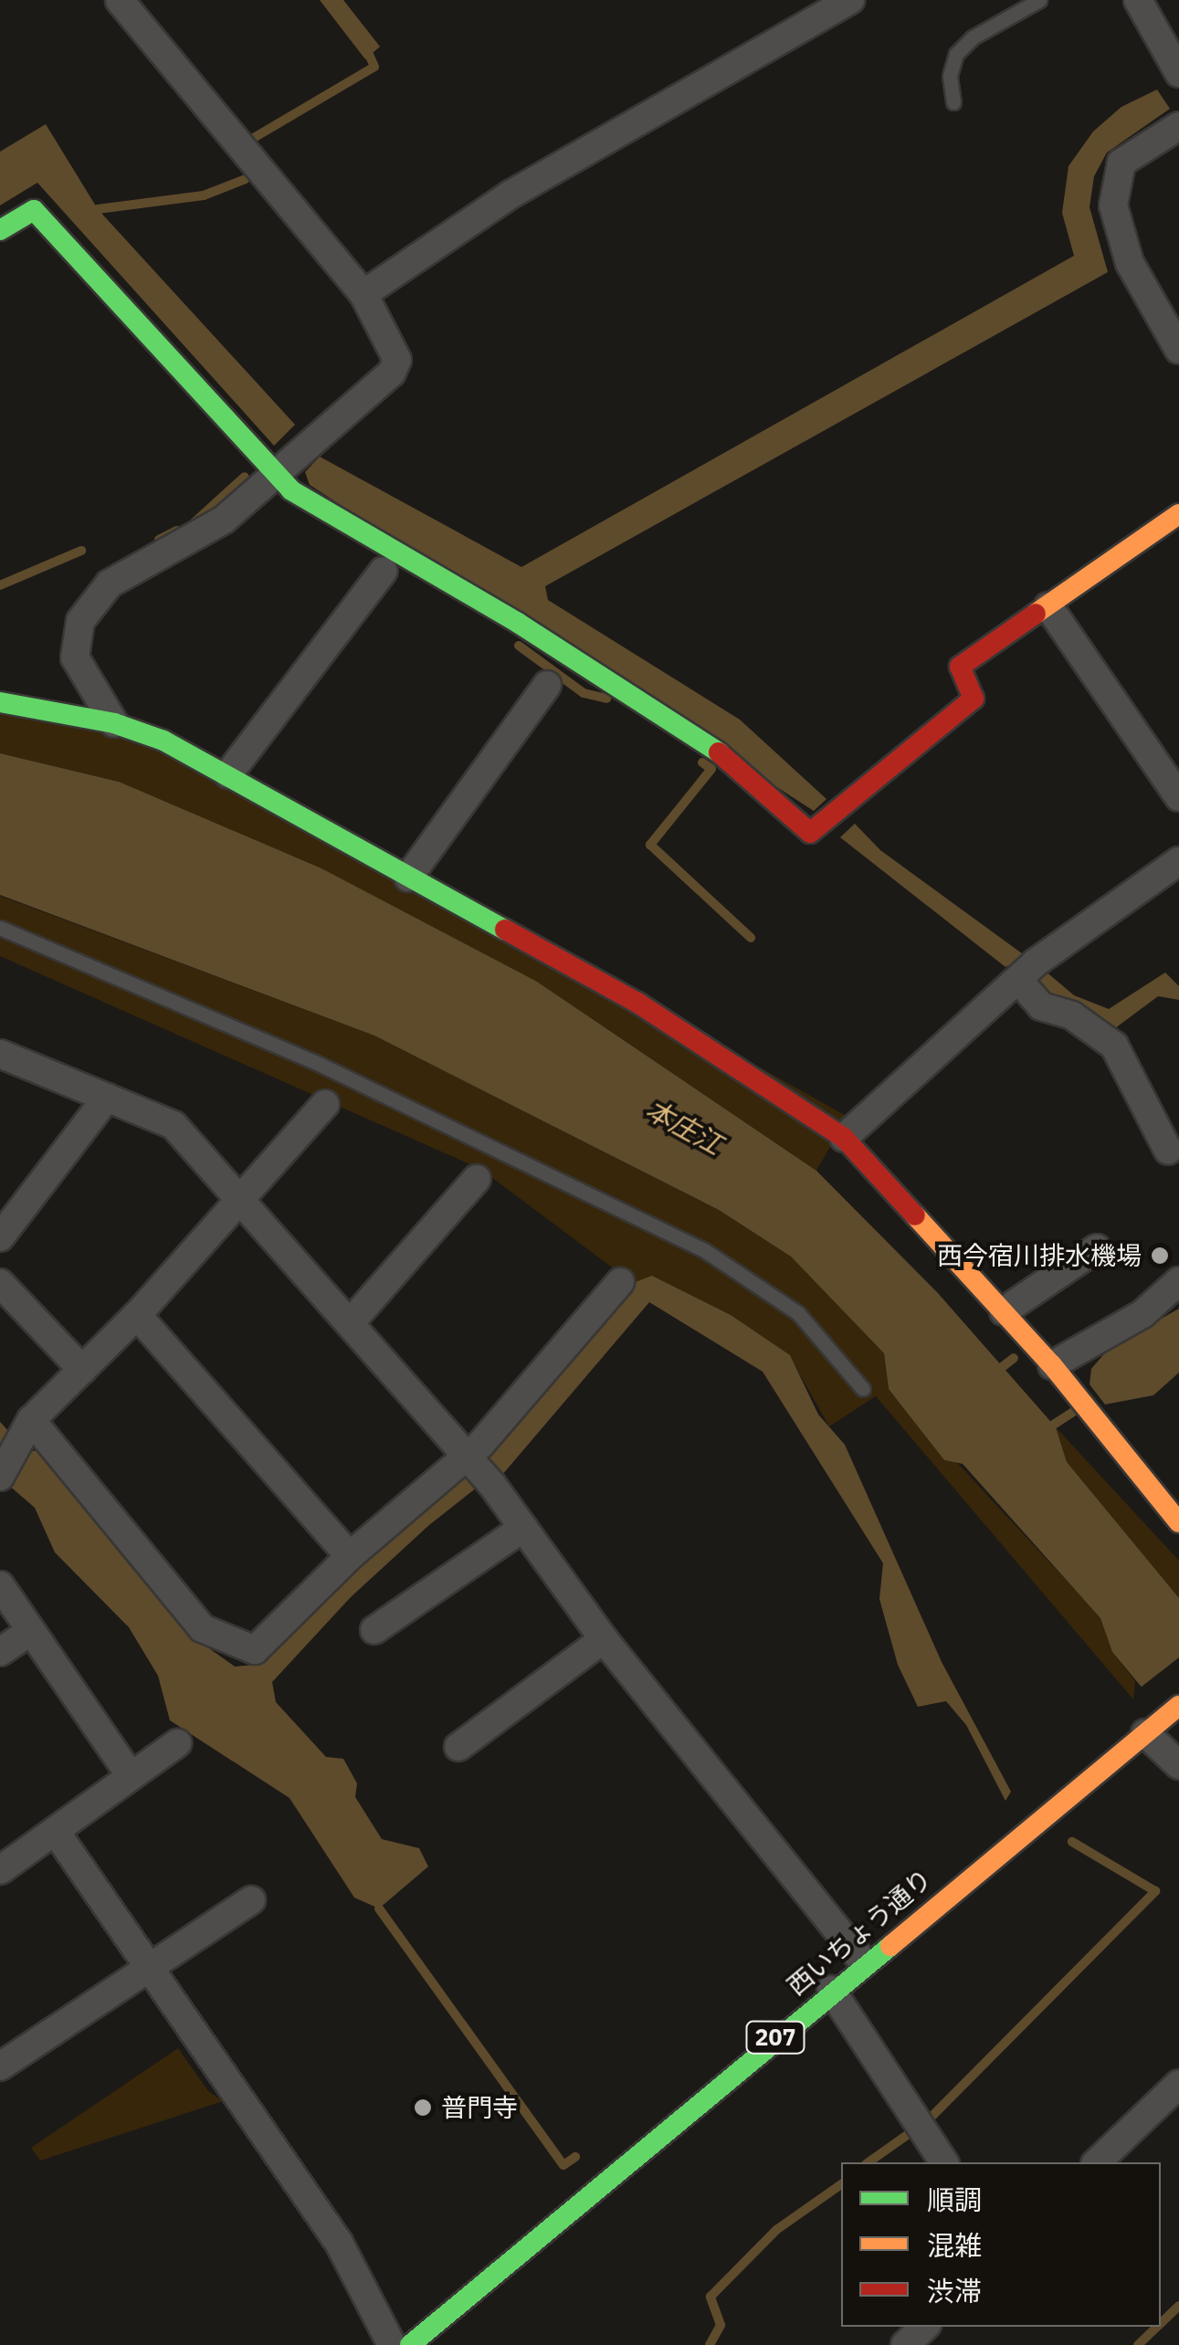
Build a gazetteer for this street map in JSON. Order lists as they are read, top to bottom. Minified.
{"streets":{"main road":["西いちょう通り","207"]},"water":["本庄江"],"places":["西今宿川排水機場","普門寺"],"legend":["順調","混雑","渋滞"]}
